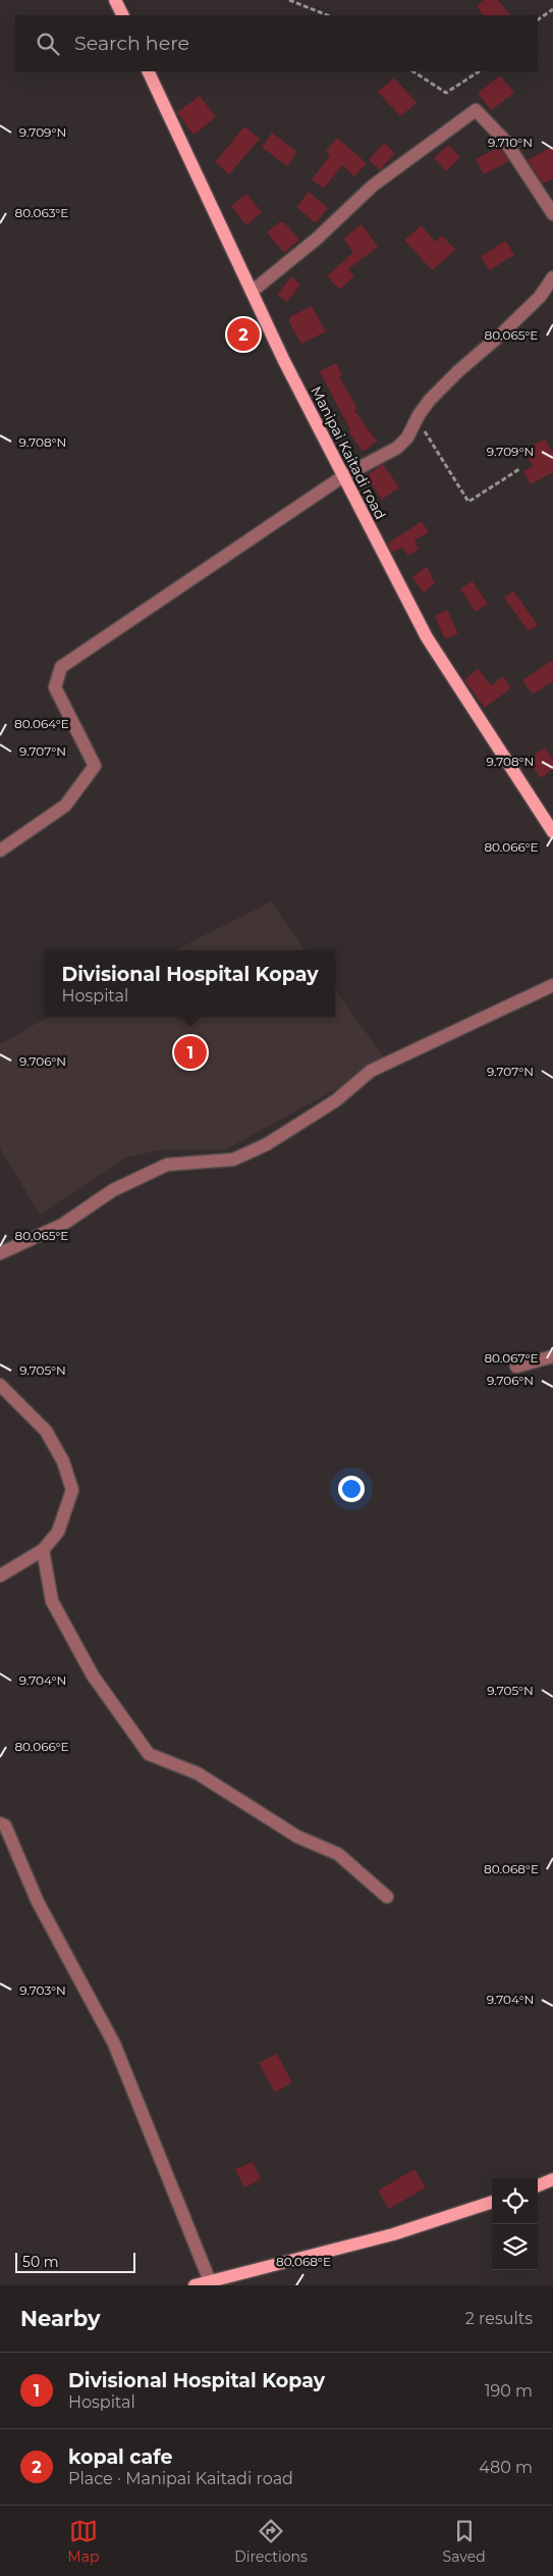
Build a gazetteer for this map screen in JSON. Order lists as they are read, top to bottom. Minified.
{"streets":{"main road":["Manipai Kaitadi road"]},"scale_bar":"50 m","page":{"search":"Search here","pins":["2","1"],"popup":["Divisional Hospital Kopay","Hospital"],"scale":"50 m","heading":["Nearby","2 results"],"list":[{"mark":"1","name":"Divisional Hospital Kopay","note":"Hospital","value":"190 m"},{"mark":"2","name":"kopal cafe","note":"Place · Manipai Kaitadi road","value":"480 m"}],"nav":["Map","Directions","Saved"]},"coordinates":["9.709°N","9.710°N","80.063°E","80.065°E","9.708°N","80.064°E","9.707°N","80.066°E","9.706°N","80.067°E","9.705°N","9.704°N","80.068°E","9.703°N"]}
